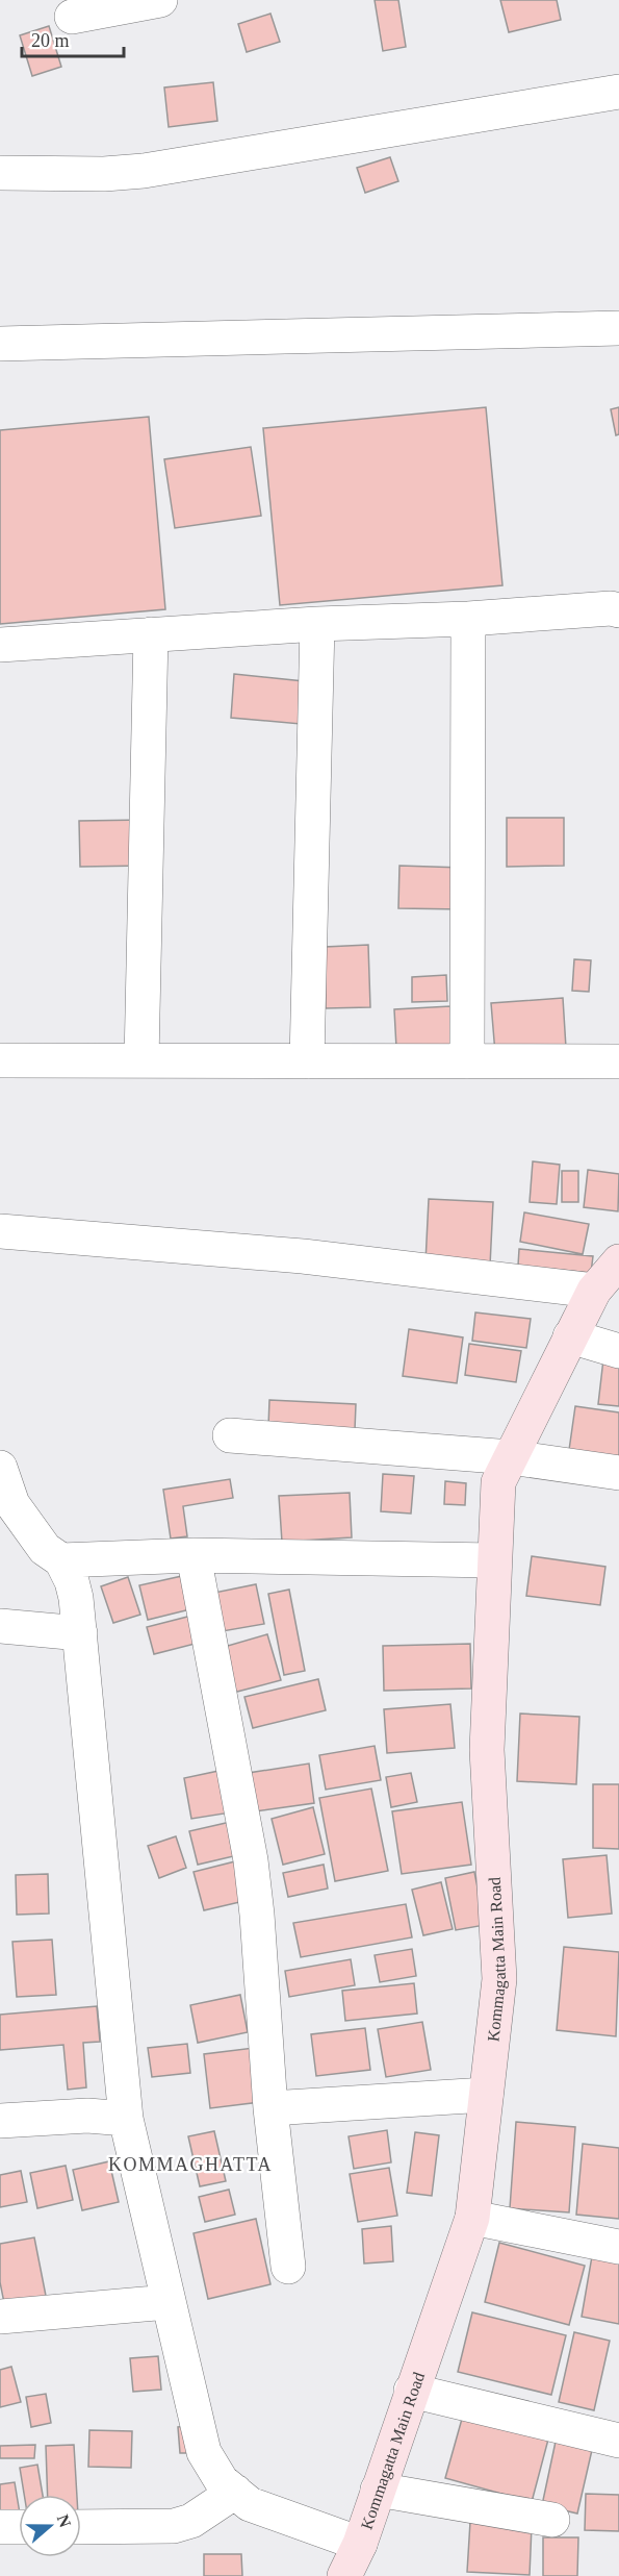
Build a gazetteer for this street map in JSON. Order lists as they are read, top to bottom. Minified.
{"streets":{"main road":["Kommagatta Main Road"]},"districts":["KOMMAGHATTA"],"scale_bar":"20 m","north":"right"}
